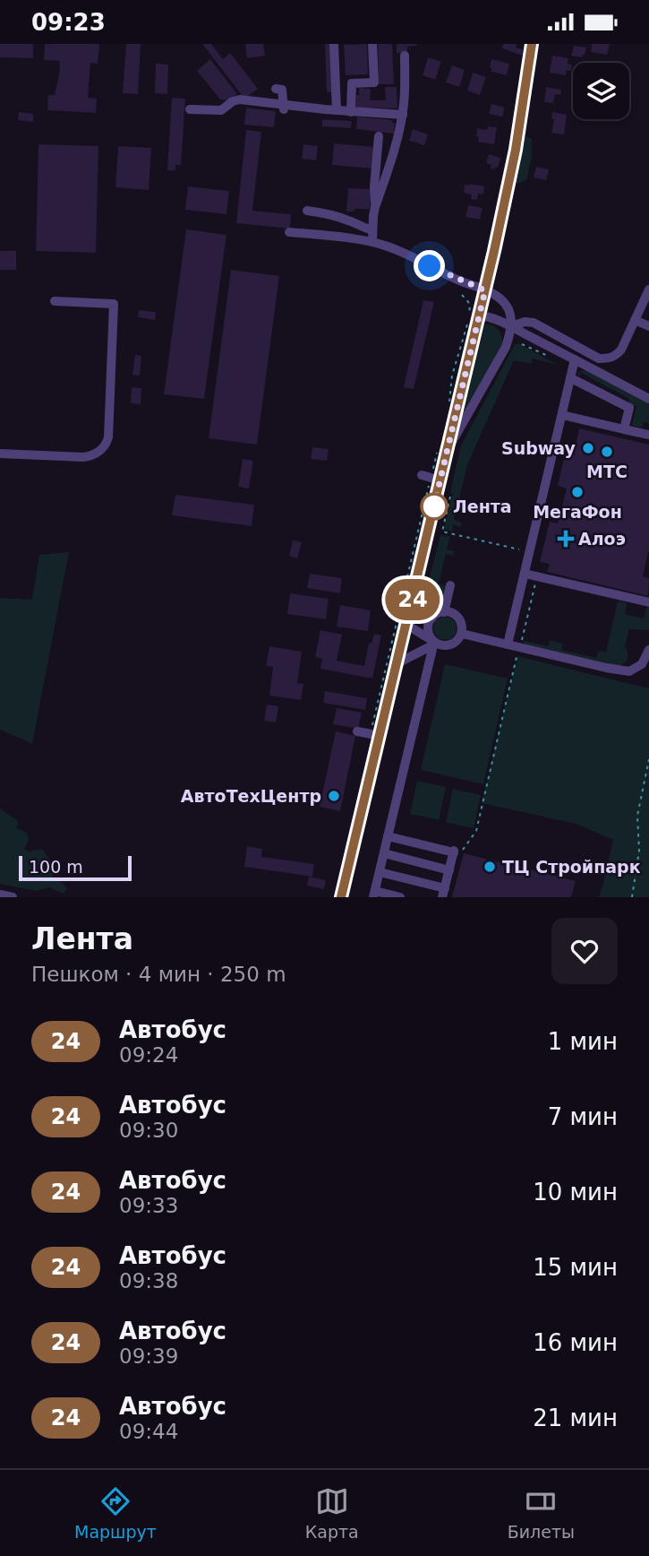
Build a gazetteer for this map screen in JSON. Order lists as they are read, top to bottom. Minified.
{"places":{"other":["Subway","МТС","МегаФон","Лента","АвтоТехЦентр","ТЦ Стройпарк"],"health":["Алоэ"]},"lines":["bus line 24"],"scale_bar":"100 m","page":{"status":"09:23","on_map":"24","scale":"100 m","heading":["Лента","Пешком · 4 мин · 250 m"],"list":[{"mark":"24","name":"Автобус","note":"09:24","value":"1 мин"},{"mark":"24","name":"Автобус","note":"09:30","value":"7 мин"},{"mark":"24","name":"Автобус","note":"09:33","value":"10 мин"},{"mark":"24","name":"Автобус","note":"09:38","value":"15 мин"},{"mark":"24","name":"Автобус","note":"09:39","value":"16 мин"},{"mark":"24","name":"Автобус","note":"09:44","value":"21 мин"}],"tabs":["Маршрут","Карта","Билеты"]}}
